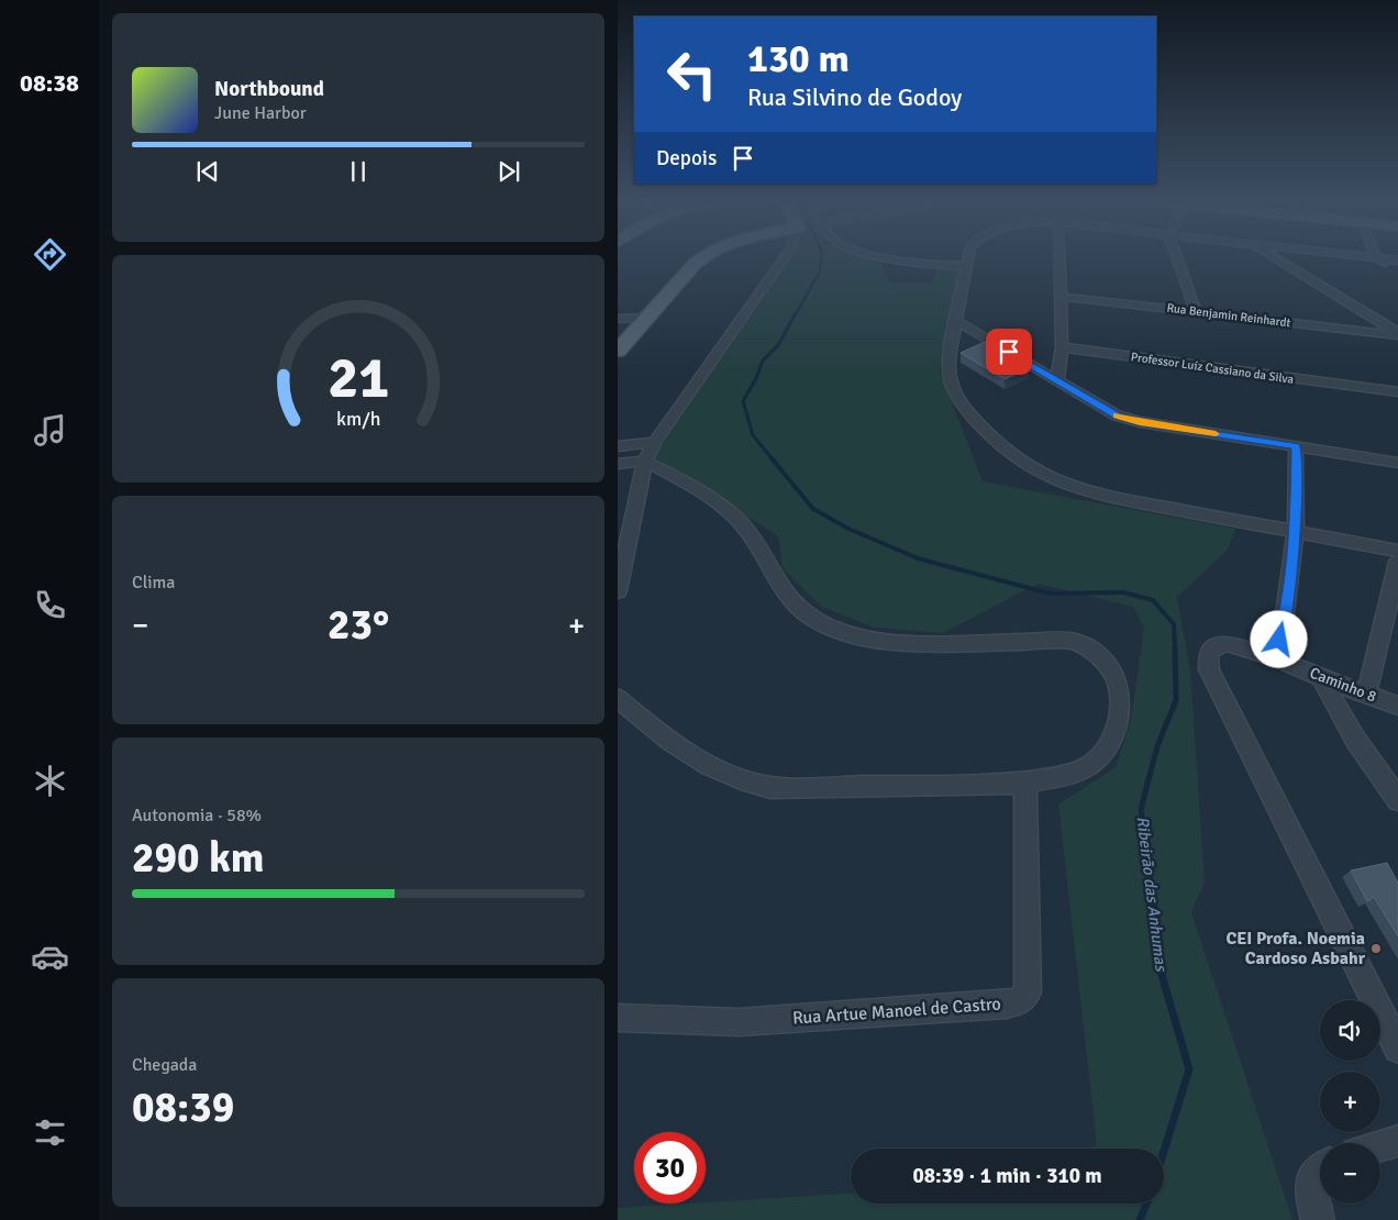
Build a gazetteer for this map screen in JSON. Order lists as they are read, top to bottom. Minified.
{"streets":{"street":["Rua Benjamin Reinhardt","Professor Luíz Cassiano da Silva","Caminho 8","Rua Artue Manoel de Castro"]},"water":["Ribeirão das Anhumas"],"places":["CEI Profa. Noemia Cardoso Asbahr"],"page":{"tabs":"08:38","turn":["130 m","Rua Silvino de Godoy"],"song":["Northbound","June Harbor"],"then":"Depois","tile":["Clima",["Autonomia · 58%","290 km"],["Chegada","08:39"]],"heat":["−","23°","+"],"map_buttons":["+","−"],"limit":"30","trip":"08:39 · 1 min · 310 m","gauge":["21","km/h"]}}
